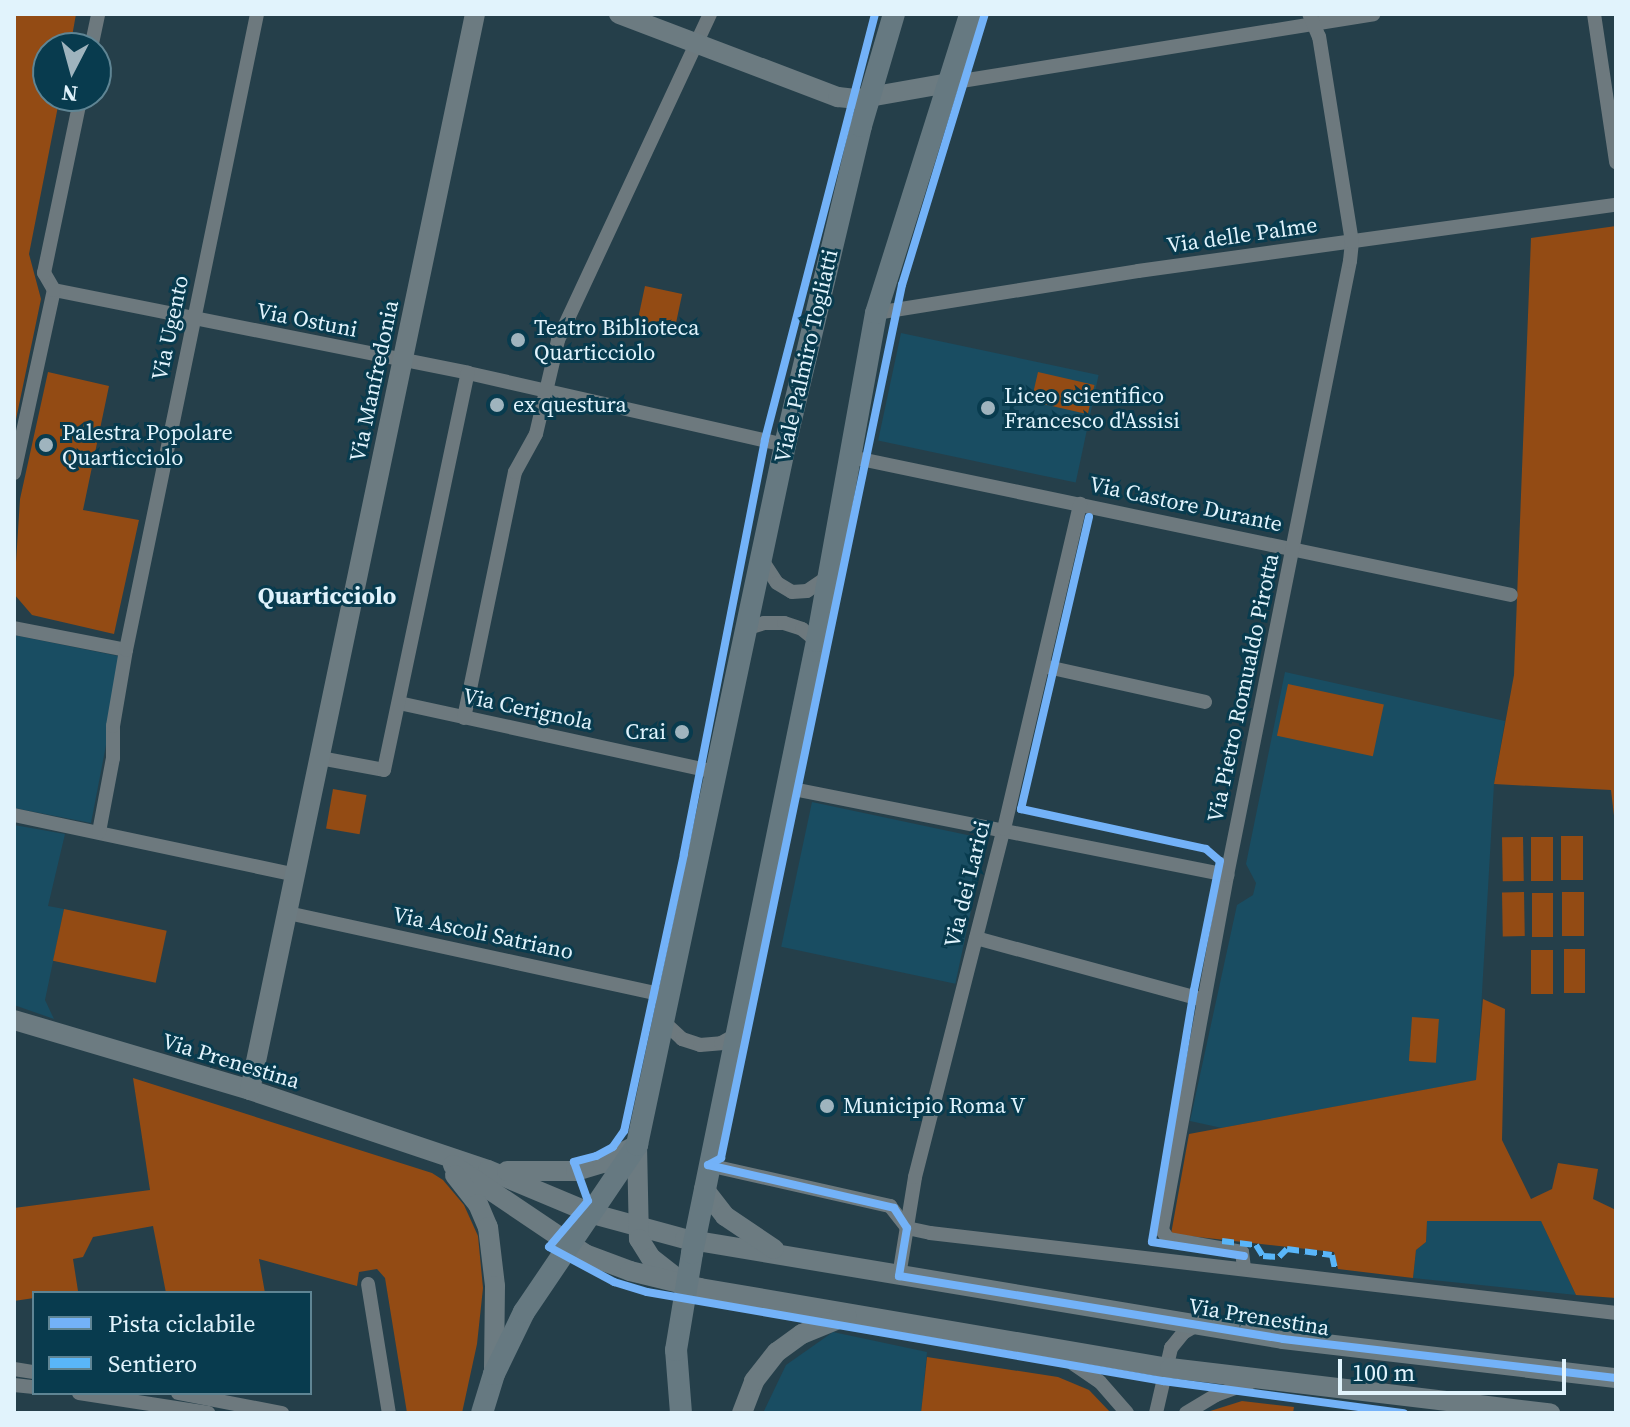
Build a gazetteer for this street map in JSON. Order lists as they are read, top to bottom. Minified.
{"streets":{"main road":["Viale Palmiro Togliatti","Via Manfredonia","Via Prenestina"],"street":["Via delle Palme","Via Ostuni","Via Ugento","Via Castore Durante","Via Pietro Romualdo Pirotta","Via Cerignola","Via dei Larici","Via Ascoli Satriano"]},"crossings":[["Via delle Palme","Via Pietro Romualdo Pirotta"],["Via Ostuni","Via Ugento"],["Via Ostuni","Viale Palmiro Togliatti"],["Via Ostuni","Via Manfredonia"],["Viale Palmiro Togliatti","Via Cerignola"],["Viale Palmiro Togliatti","Via Ascoli Satriano"],["Viale Palmiro Togliatti","Via Prenestina"],["Via Manfredonia","Via Ascoli Satriano"],["Via Castore Durante","Via Pietro Romualdo Pirotta"],["Via Castore Durante","Via dei Larici"],["Via Pietro Romualdo Pirotta","Via Prenestina"],["Via dei Larici","Via Prenestina"]],"districts":["Quarticciolo"],"places":["Teatro Biblioteca Quarticciolo","ex questura","Liceo scientifico Francesco d'Assisi","Palestra Popolare Quarticciolo","Crai","Municipio Roma V"],"legend":["Pista ciclabile","Sentiero"],"scale_bar":"100 m","north":"bottom"}
